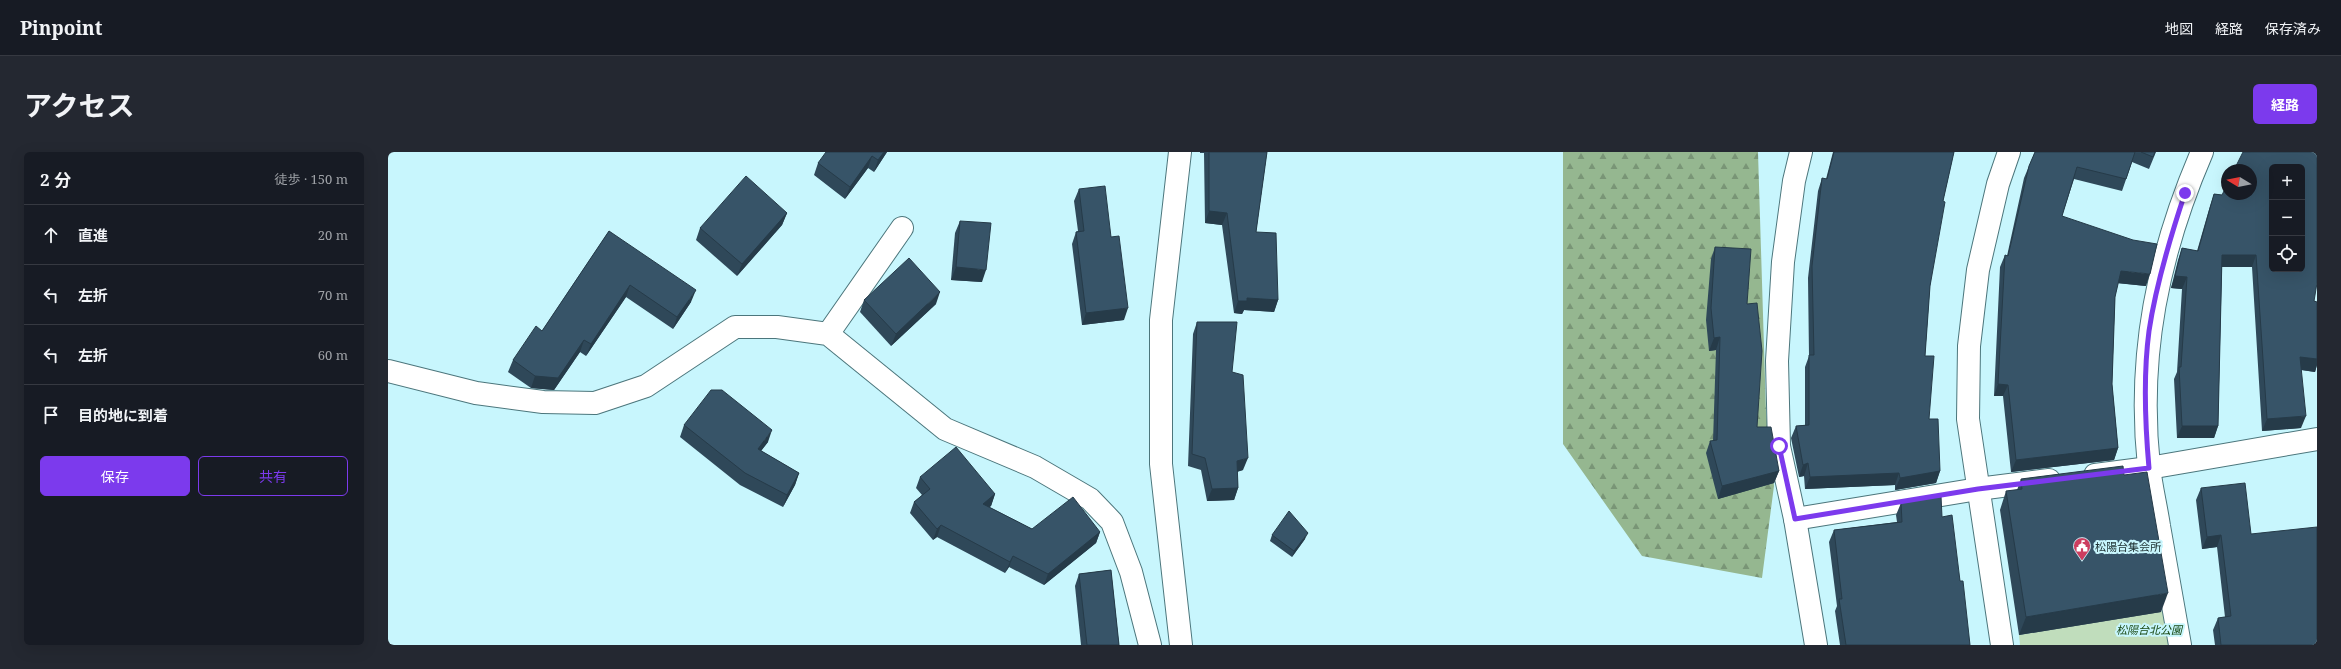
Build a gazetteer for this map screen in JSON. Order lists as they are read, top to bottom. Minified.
{"parks":["松陽台北公園"],"places":{"public building":["松陽台集会所"]},"north":"left","page":{"header":"Pinpoint","nav":["地図","経路","保存済み"],"title":"アクセス","buttons":["経路",["保存","共有"]],"heading":["2 分","徒歩 · 150 m"],"map_buttons":["+","−"],"list":[["直進","20 m"],["左折","70 m"],["左折","60 m"],"目的地に到着"]}}
